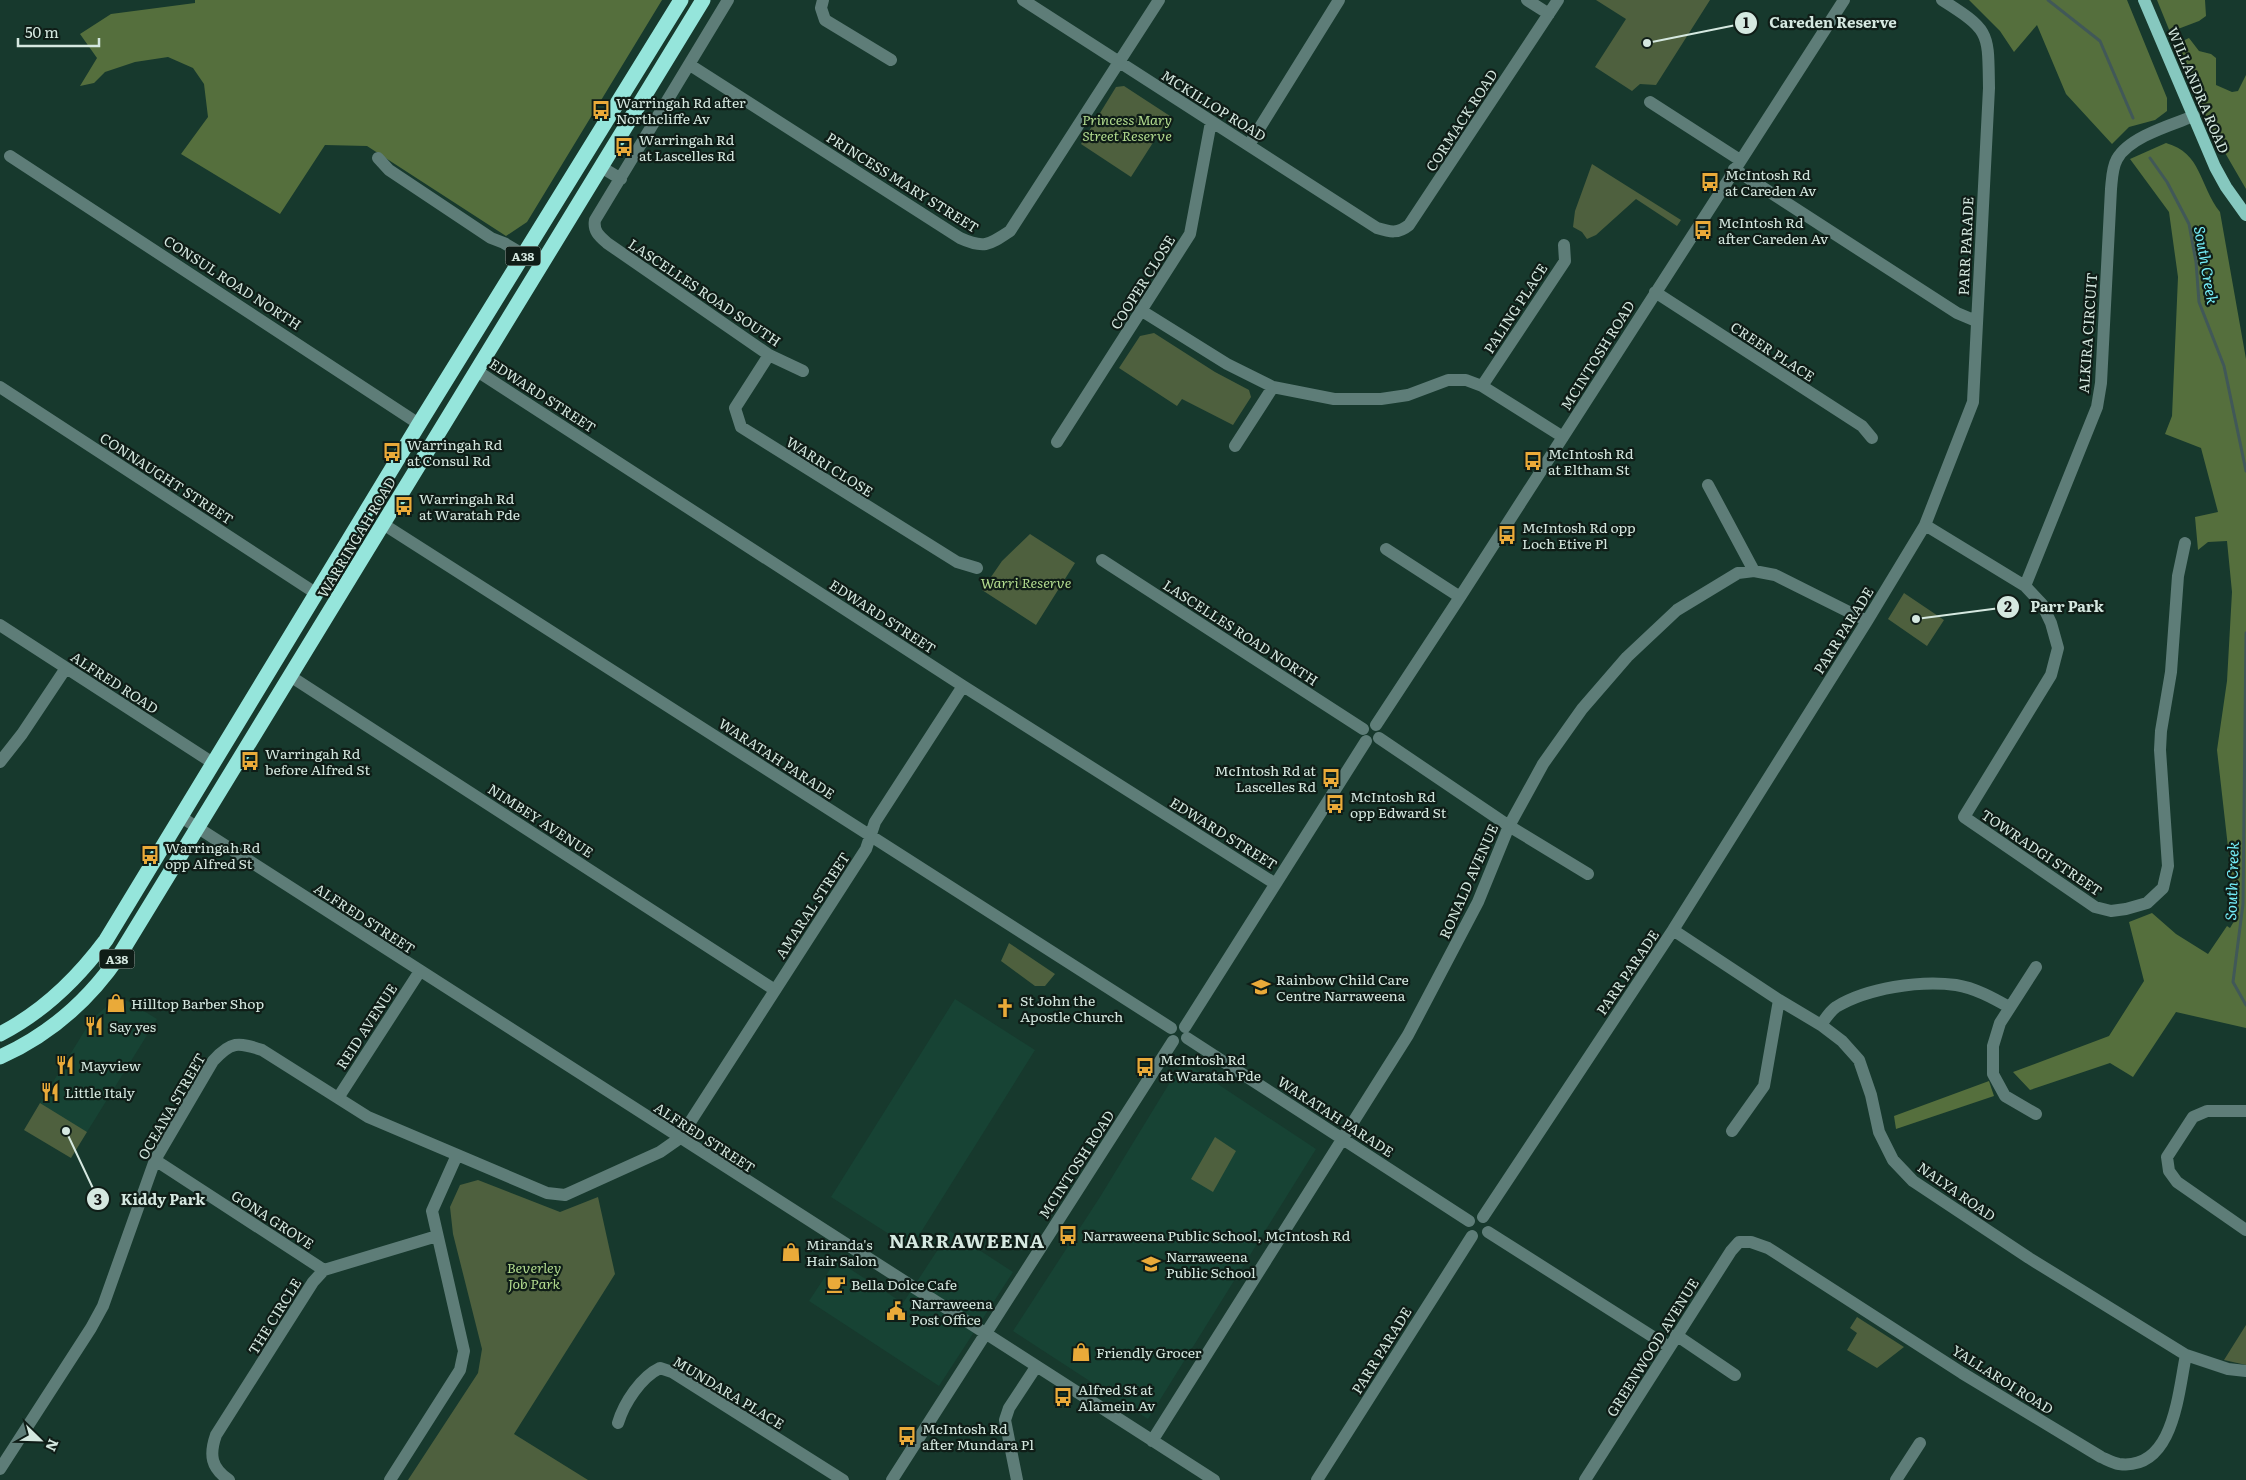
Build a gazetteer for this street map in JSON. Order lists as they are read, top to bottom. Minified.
{"streets":{"highway":["A38","CONSUL ROAD NORTH","WARRINGAH ROAD","WARATAH PARADE"],"main road":["WILLANDRA ROAD"],"street":["MCKILLOP ROAD","CORMACK ROAD","PRINCESS MARY STREET","PARR PARADE","COOPER CLOSE","LASCELLES ROAD SOUTH","PALING PLACE","ALKIRA CIRCUIT","CREER PLACE","MCINTOSH ROAD","EDWARD STREET","WARRI CLOSE","CONNAUGHT STREET","LASCELLES ROAD NORTH","ALFRED ROAD","NIMBEY AVENUE","TOWRADGI STREET","RONALD AVENUE","AMARAL STREET","ALFRED STREET","REID AVENUE","OCEANA STREET","NALYA ROAD","GONA GROVE","THE CIRCLE","GREENWOOD AVENUE","YALLAROI ROAD","MUNDARA PLACE"]},"crossings":[["WILLANDRA ROAD","ALKIRA CIRCUIT"],["MCKILLOP ROAD","CORMACK ROAD"],["MCKILLOP ROAD","PRINCESS MARY STREET"],["MCKILLOP ROAD","COOPER CLOSE"],["PARR PARADE","WARATAH PARADE"],["PARR PARADE","TOWRADGI STREET"],["PARR PARADE","RONALD AVENUE"],["PARR PARADE","NALYA ROAD"],["CONSUL ROAD NORTH","WARRINGAH ROAD"],["LASCELLES ROAD SOUTH","WARRI CLOSE"],["ALKIRA CIRCUIT","TOWRADGI STREET"],["CREER PLACE","MCINTOSH ROAD"],["MCINTOSH ROAD","EDWARD STREET"],["MCINTOSH ROAD","LASCELLES ROAD NORTH"],["MCINTOSH ROAD","WARATAH PARADE"],["MCINTOSH ROAD","ALFRED STREET"],["EDWARD STREET","WARRINGAH ROAD"],["EDWARD STREET","AMARAL STREET"],["CONNAUGHT STREET","WARRINGAH ROAD"],["WARRINGAH ROAD","ALFRED ROAD"],["WARRINGAH ROAD","WARATAH PARADE"],["WARRINGAH ROAD","NIMBEY AVENUE"],["WARRINGAH ROAD","ALFRED STREET"],["LASCELLES ROAD NORTH","RONALD AVENUE"],["WARATAH PARADE","RONALD AVENUE"],["WARATAH PARADE","AMARAL STREET"],["NIMBEY AVENUE","AMARAL STREET"],["RONALD AVENUE","ALFRED STREET"],["AMARAL STREET","ALFRED STREET"],["AMARAL STREET","OCEANA STREET"],["ALFRED STREET","REID AVENUE"],["ALFRED STREET","OCEANA STREET"],["REID AVENUE","OCEANA STREET"],["OCEANA STREET","GONA GROVE"],["NALYA ROAD","YALLAROI ROAD"],["GONA GROVE","THE CIRCLE"],["GREENWOOD AVENUE","YALLAROI ROAD"]],"districts":["NARRAWEENA"],"water":["South Creek"],"parks":["Princess Mary Street Reserve","Warri Reserve","Beverley Job Park"],"places":{"other":["Careden Reserve","Parr Park","Kiddy Park"],"bus stop":["Warringah Rd after Northcliffe Av","Warringah Rd at Lascelles Rd","McIntosh Rd at Careden Av","McIntosh Rd after Careden Av","Warringah Rd at Consul Rd","McIntosh Rd at Eltham St","Warringah Rd at Waratah Pde","McIntosh Rd opp Loch Etive Pl","Warringah Rd before Alfred St","McIntosh Rd at Lascelles Rd","McIntosh Rd opp Edward St","Warringah Rd opp Alfred St","McIntosh Rd at Waratah Pde","Narraweena Public School, McIntosh Rd","Alfred St at Alamein Av","McIntosh Rd after Mundara Pl"],"school or university":["Rainbow Child Care Centre Narraweena","Narraweena Public School"],"shop":["Hilltop Barber Shop","Miranda's Hair Salon","Friendly Grocer"],"church":["St John the Apostle Church"],"restaurant":["Say yes","Mayview","Little Italy"],"cafe":["Bella Dolce Cafe"],"public building":["Narraweena Post Office"]},"scale_bar":"50 m","north":"bottom right"}
